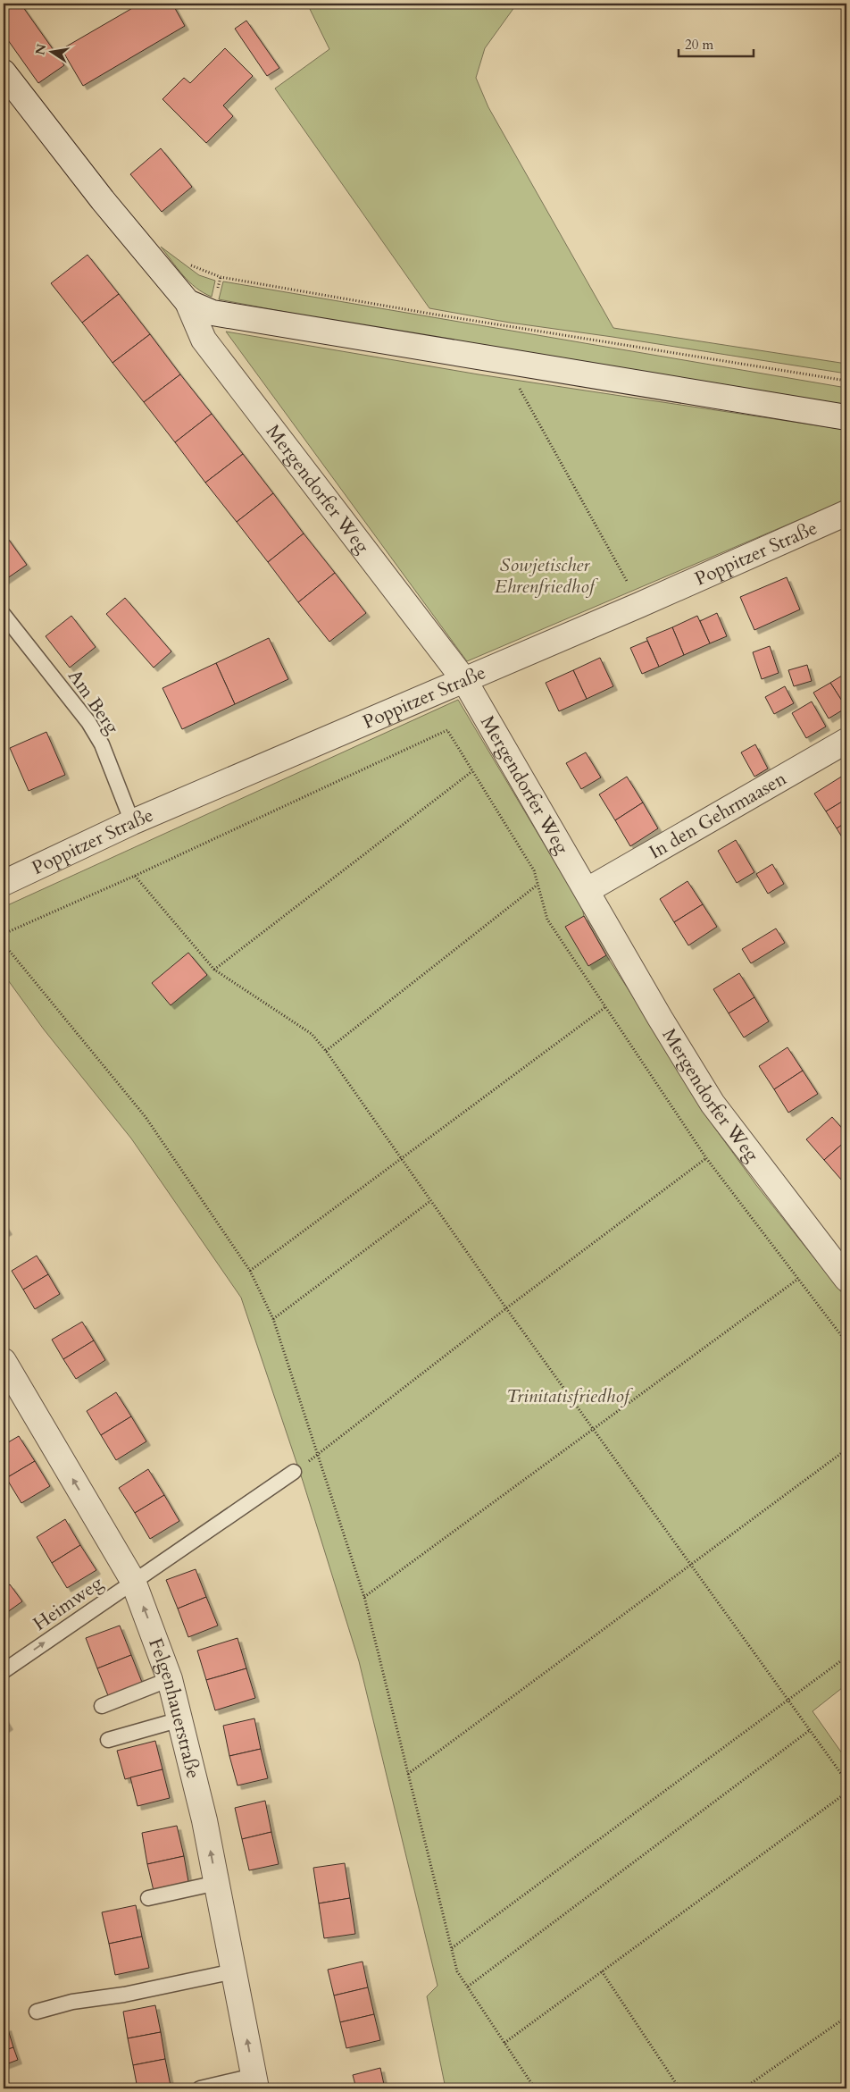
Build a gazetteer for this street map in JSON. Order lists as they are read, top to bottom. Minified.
{"streets":{"street":["Mergendorfer Weg","Poppitzer Straße","In den Gehrmaasen","Felgenhauerstraße"],"lane":["Am Berg","Heimweg"]},"crossings":[["Mergendorfer Weg","Poppitzer Straße"],["Mergendorfer Weg","In den Gehrmaasen"],["Poppitzer Straße","Am Berg"],["Heimweg","Felgenhauerstraße"]],"one_way":["Felgenhauerstraße"],"parks":["Sowjetischer Ehrenfriedhof","Trinitatisfriedhof"],"scale_bar":"20 m","north":"left"}
